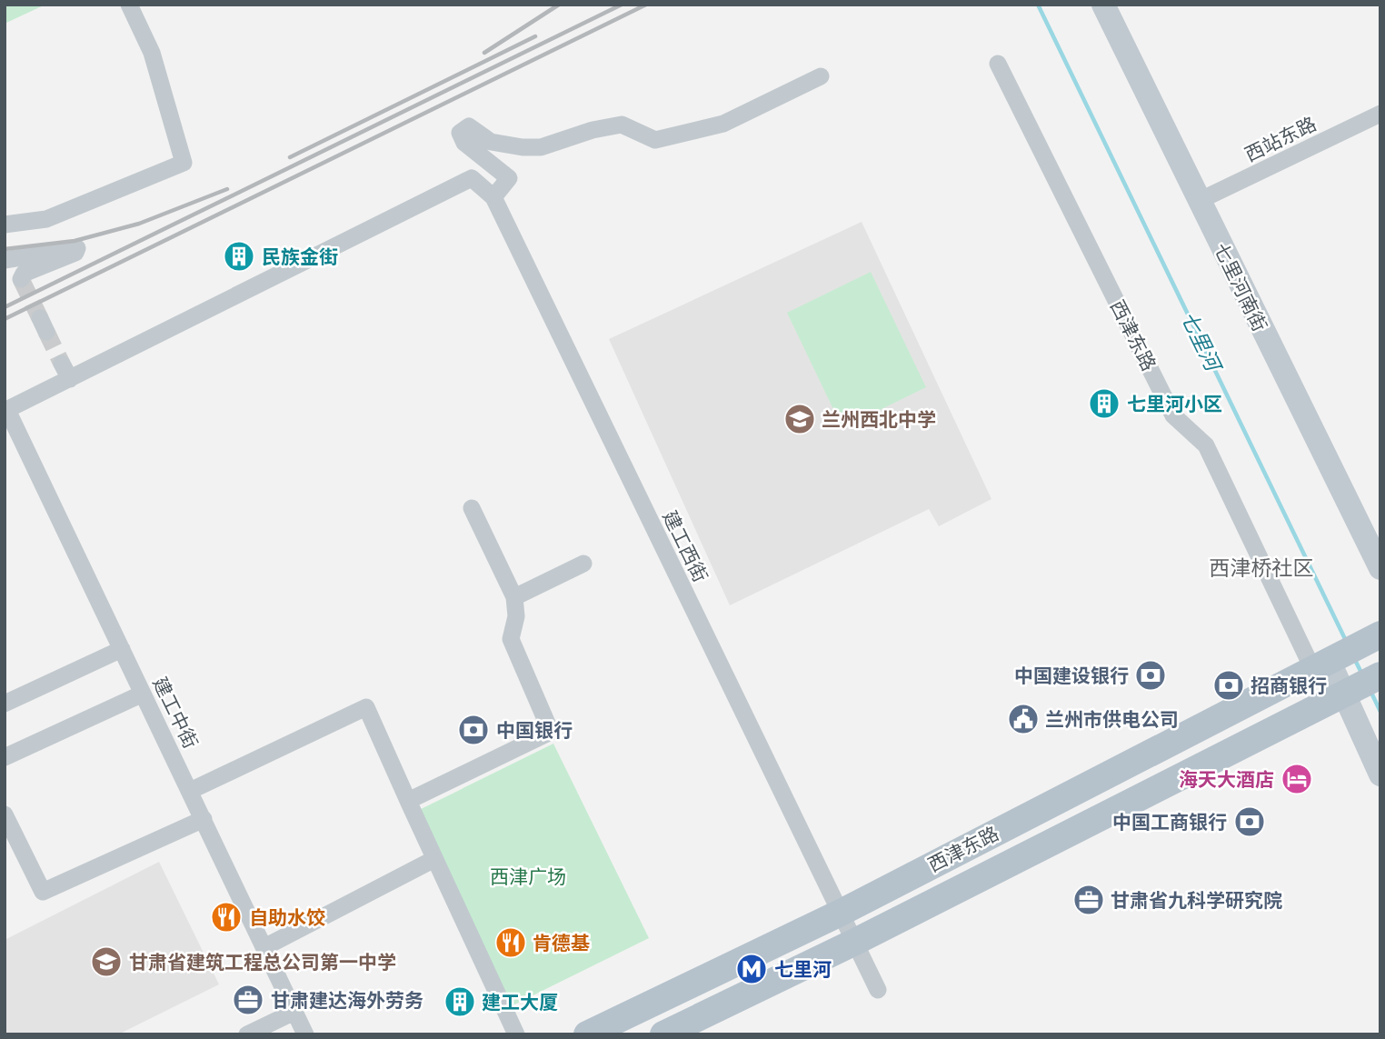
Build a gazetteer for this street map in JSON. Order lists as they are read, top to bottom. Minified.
{"streets":{"main road":["西津东路"],"street":["西站东路","七里河南街","建工西街","建工中街"]},"crossings":[["西站东路","七里河南街"],["西津东路","建工西街"]],"districts":["西津桥社区"],"water":["七里河"],"parks":["西津广场"],"places":{"building":["民族金街","七里河小区","建工大厦"],"school or university":["兰州西北中学","甘肃省建筑工程总公司第一中学"],"bank":["中国建设银行","招商银行","中国银行","中国工商银行"],"public building":["兰州市供电公司"],"hotel":["海天大酒店"],"office":["甘肃省九科学研究院","甘肃建达海外劳务"],"restaurant":["自助水饺","肯德基"],"metro station":["七里河"]}}
